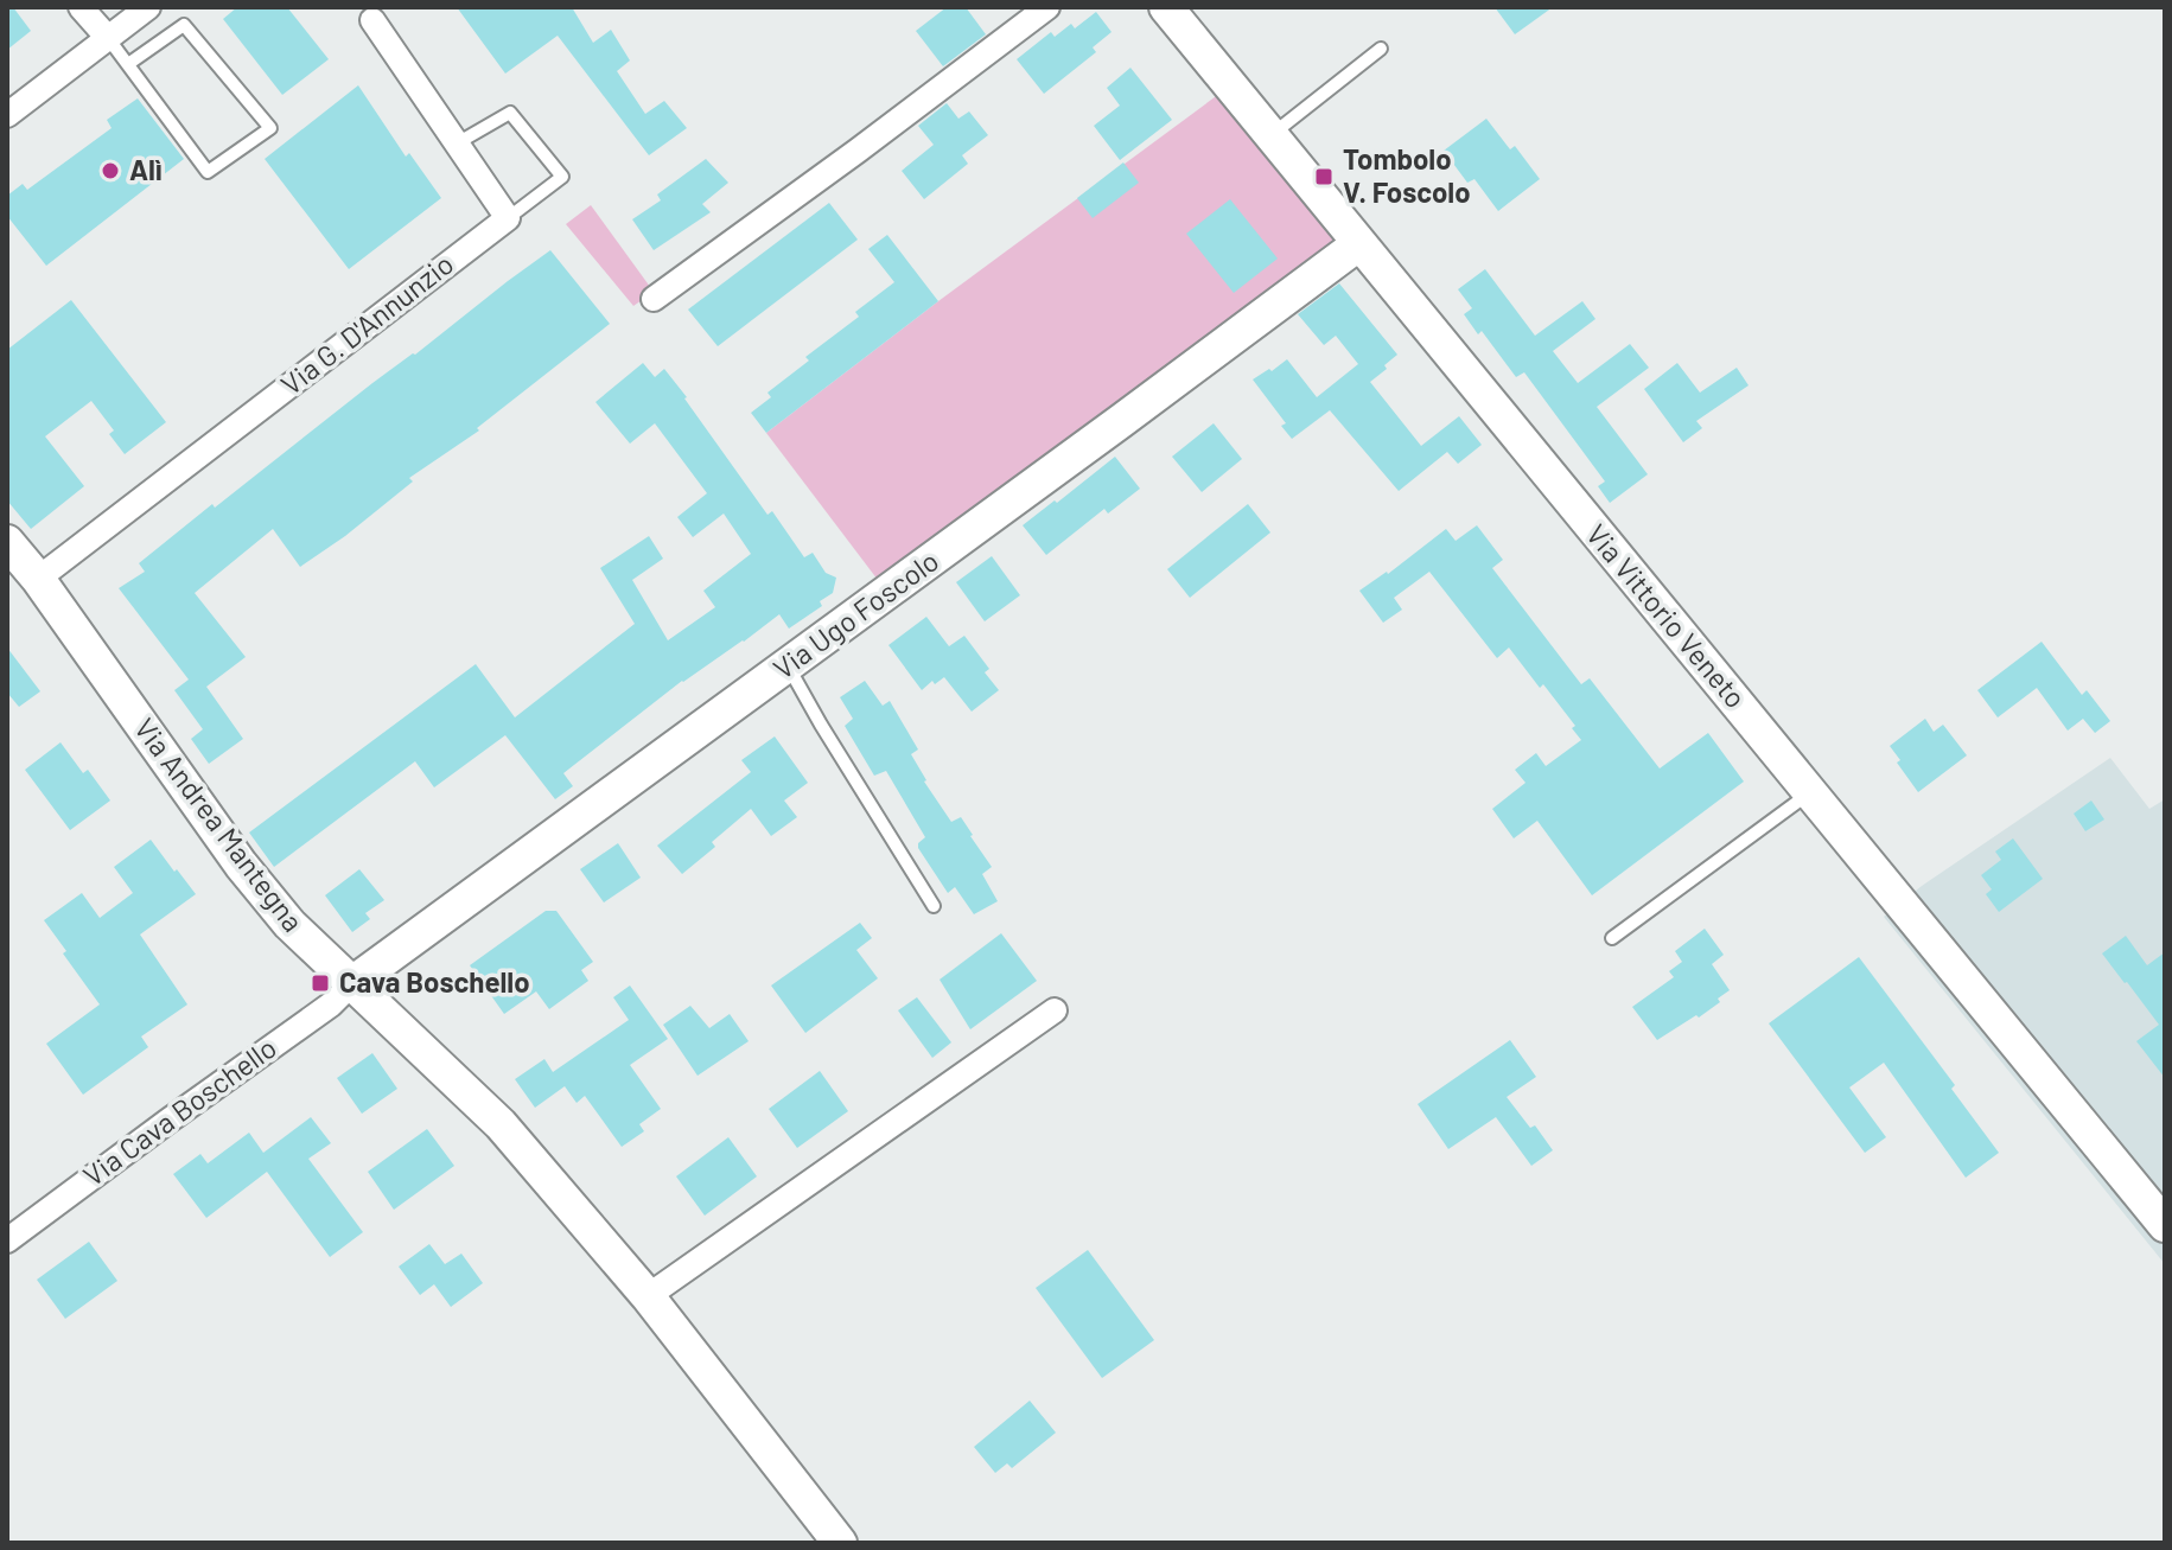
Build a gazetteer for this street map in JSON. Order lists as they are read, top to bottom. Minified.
{"streets":{"main road":["Via Ugo Foscolo","Via Vittorio Veneto","Via Andrea Mantegna"],"street":["Via G. D'Annunzio","Via Cava Boschello"]},"crossings":[["Via G. D'Annunzio","Via Andrea Mantegna"],["Via Ugo Foscolo","Via Vittorio Veneto"],["Via Ugo Foscolo","Via Andrea Mantegna"],["Via Ugo Foscolo","Via Cava Boschello"],["Via Andrea Mantegna","Via Cava Boschello"]],"places":{"other":["Alì"],"transit":["Tombolo V. Foscolo","Cava Boschello"]}}
